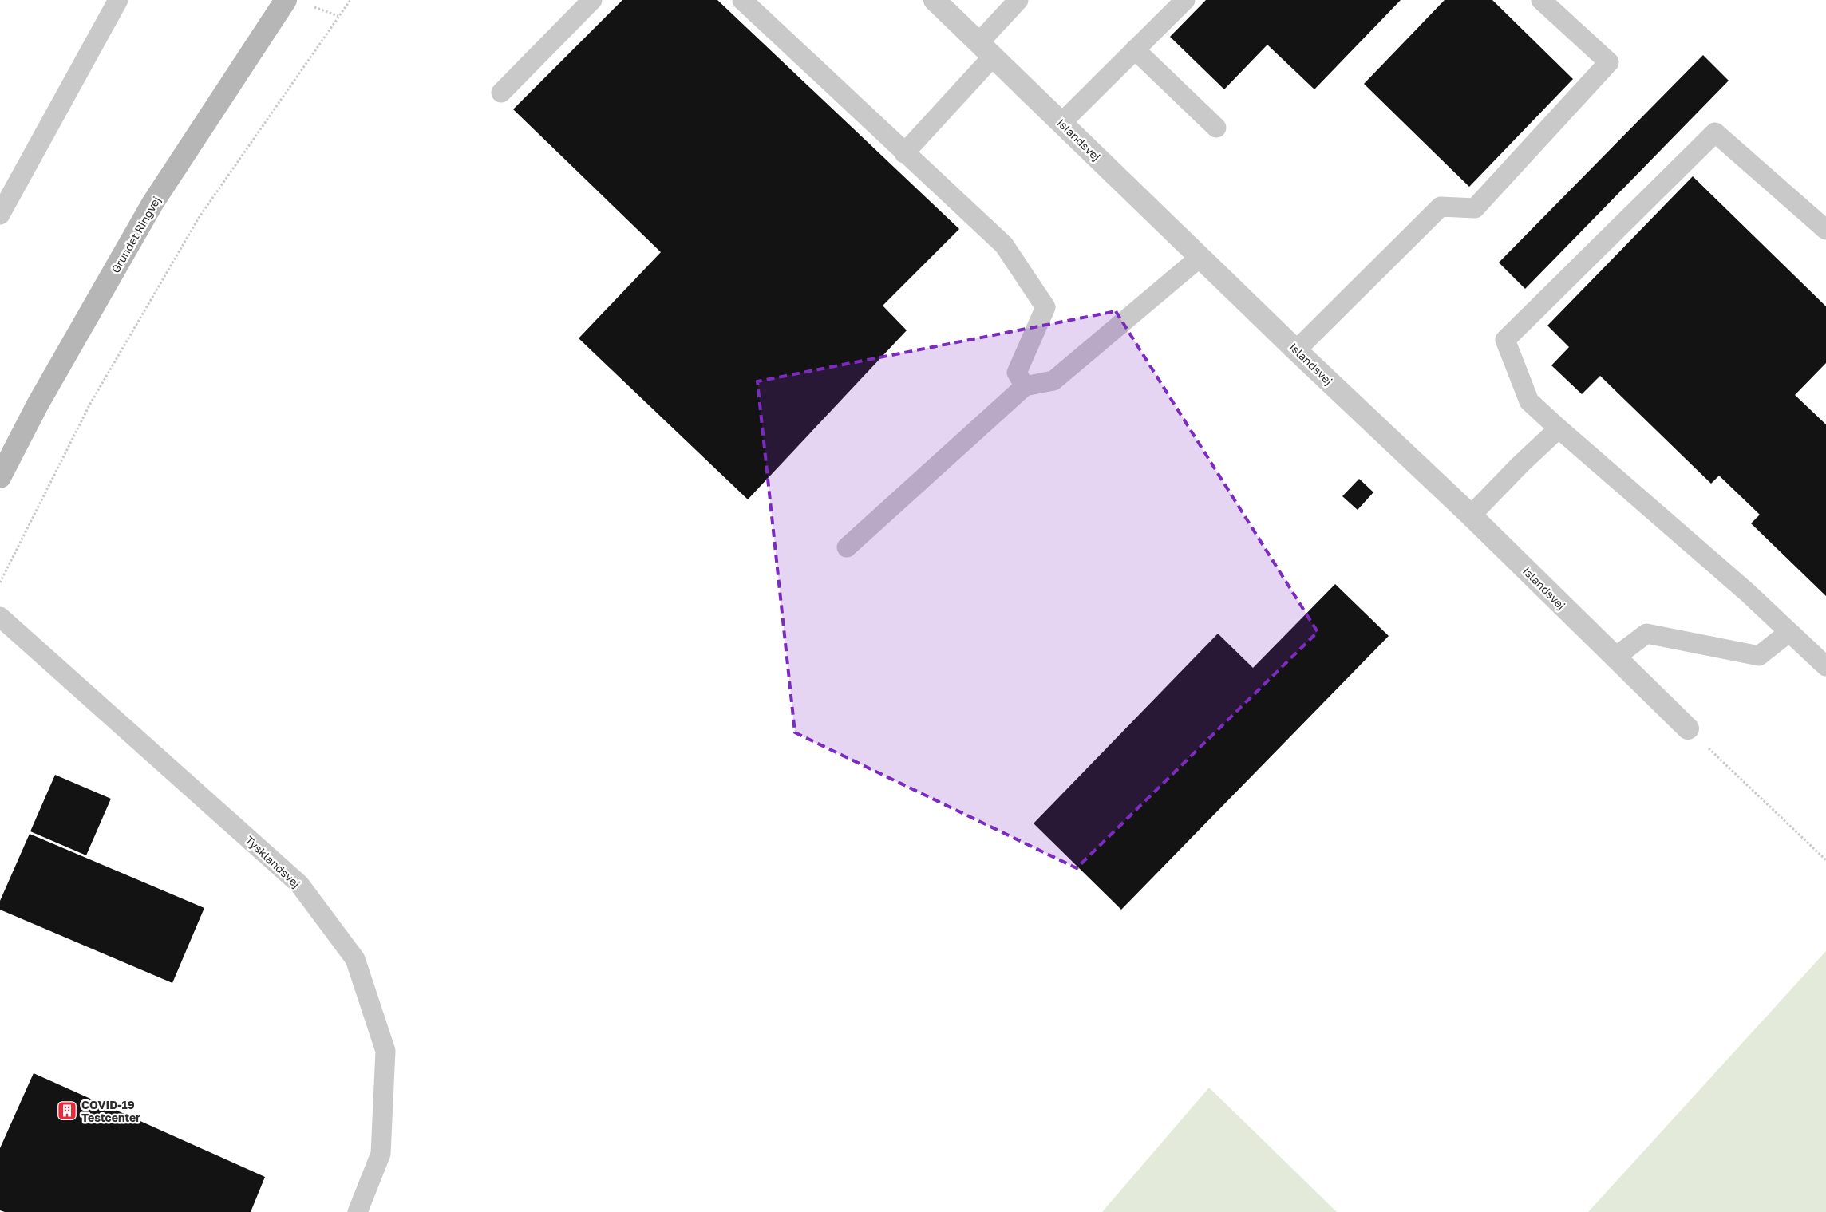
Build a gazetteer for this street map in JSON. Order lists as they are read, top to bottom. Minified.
{"streets":{"street":["Islandsvej","Grundet Ringvej"],"lane":["Tysklandsvej"]},"places":{"building":["COVID-19 Testcenter"]}}
